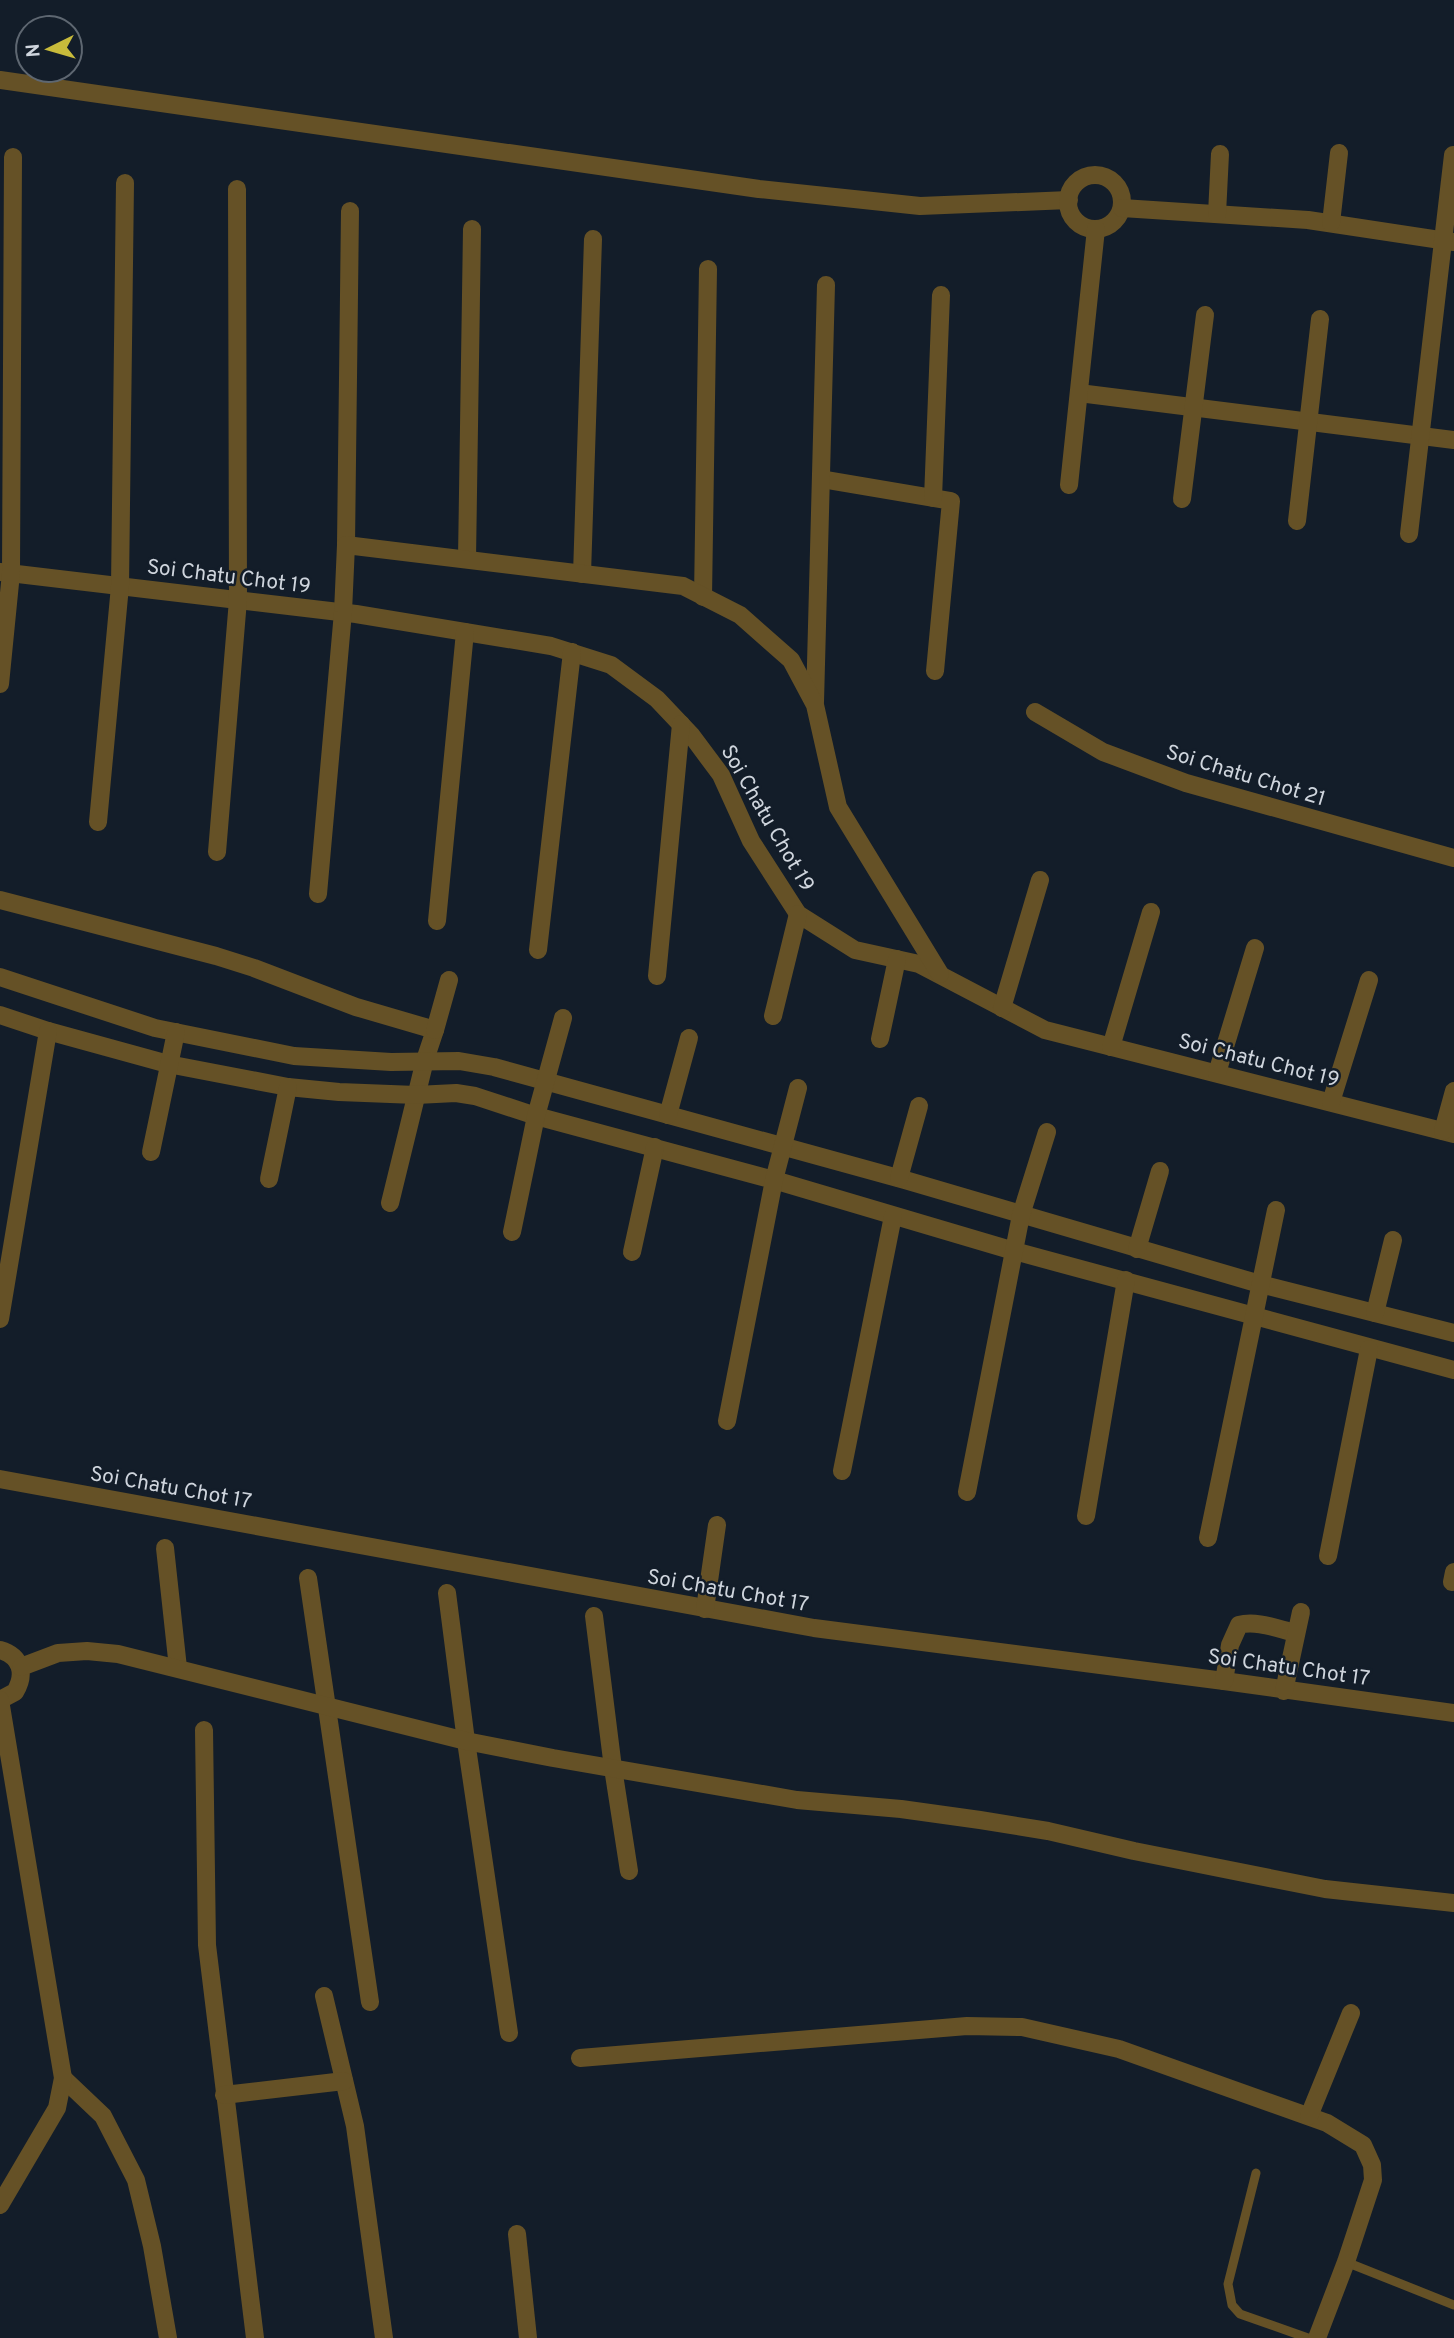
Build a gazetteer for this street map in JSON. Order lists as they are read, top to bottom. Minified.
{"streets":{"street":["Soi Chatu Chot 19","Soi Chatu Chot 21","Soi Chatu Chot 17"]},"north":"left"}
